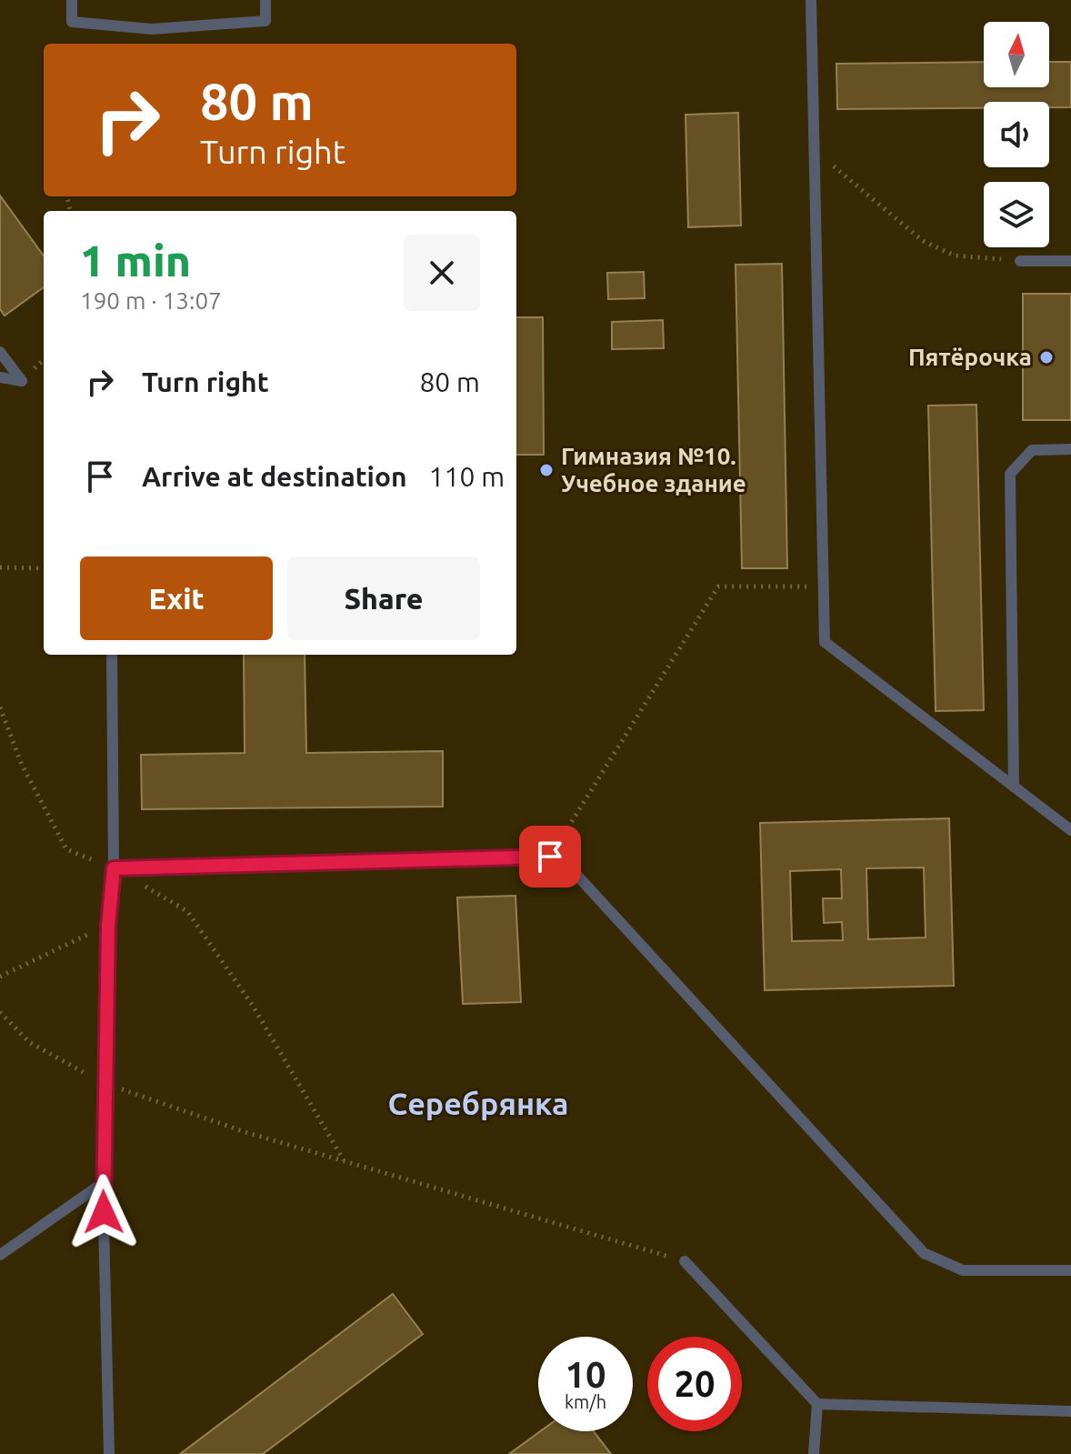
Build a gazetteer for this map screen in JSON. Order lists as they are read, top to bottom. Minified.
{"districts":["Серебрянка"],"places":["Пятёрочка","Гимназия №10. Учебное здание"],"north":"top","page":{"turn":["80 m","Turn right"],"heading":["1 min","190 m · 13:07"],"list":[{"name":"Turn right","value":"80 m"},{"name":"Arrive at destination","value":"110 m"}],"buttons":["Exit","Share"],"speed":"10 km/h","limit":"20"}}
